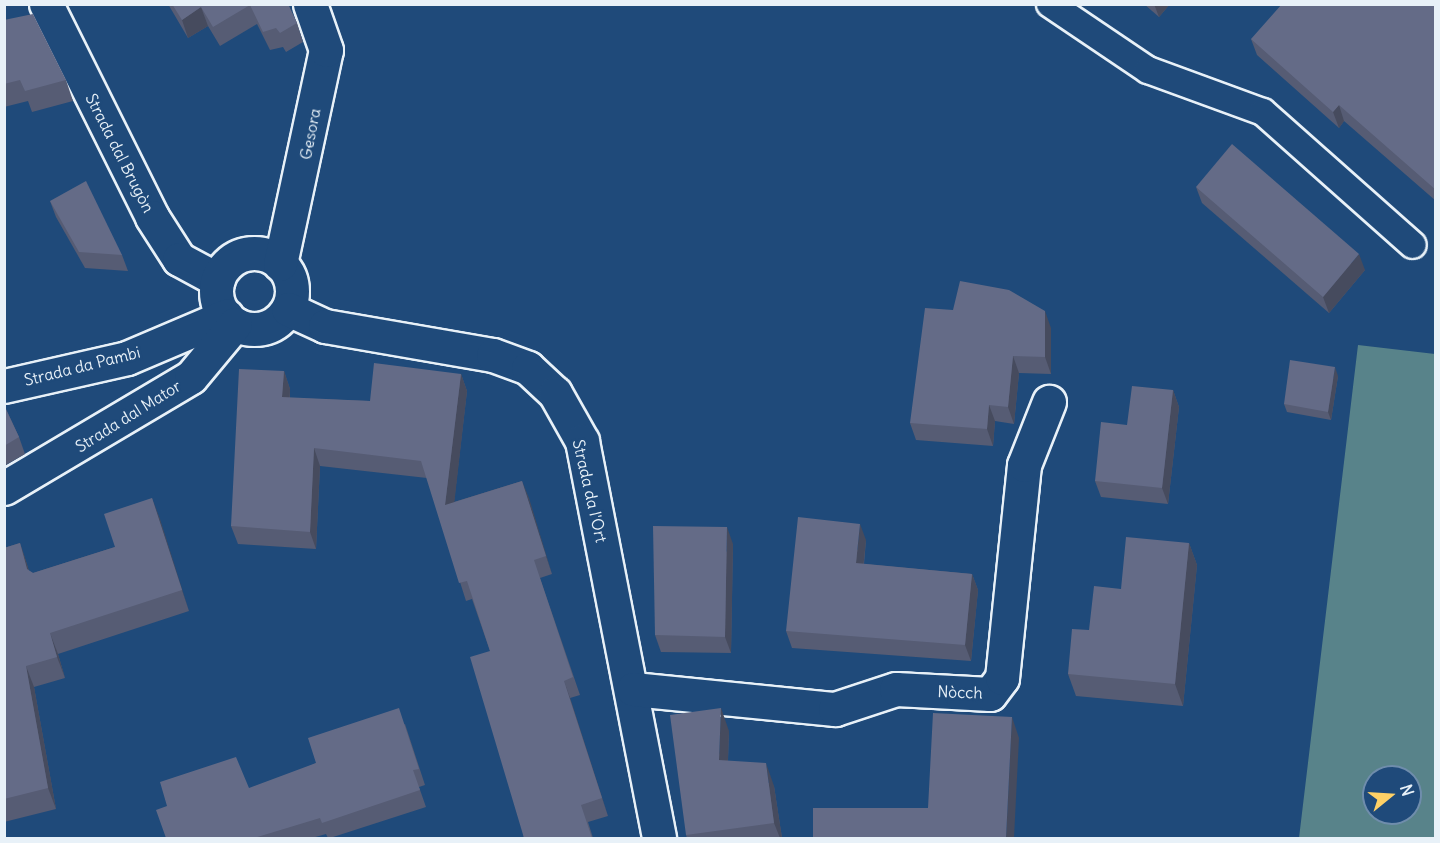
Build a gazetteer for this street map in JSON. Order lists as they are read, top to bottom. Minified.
{"streets":{"street":["Gesora","Strada dal Brugòn","Strada da Pambi","Strada dal Mator","Strada da l'Ort","Nòcch"]},"crossings":[["Gesora","Strada dal Brugòn"],["Gesora","Strada da Pambi"],["Gesora","Strada dal Mator"],["Gesora","Strada da l'Ort"],["Strada dal Brugòn","Strada da Pambi"],["Strada dal Brugòn","Strada dal Mator"],["Strada dal Brugòn","Strada da l'Ort"],["Strada da Pambi","Strada dal Mator"],["Strada da Pambi","Strada da l'Ort"],["Strada dal Mator","Strada da l'Ort"],["Strada da l'Ort","Nòcch"]],"north":"right"}
